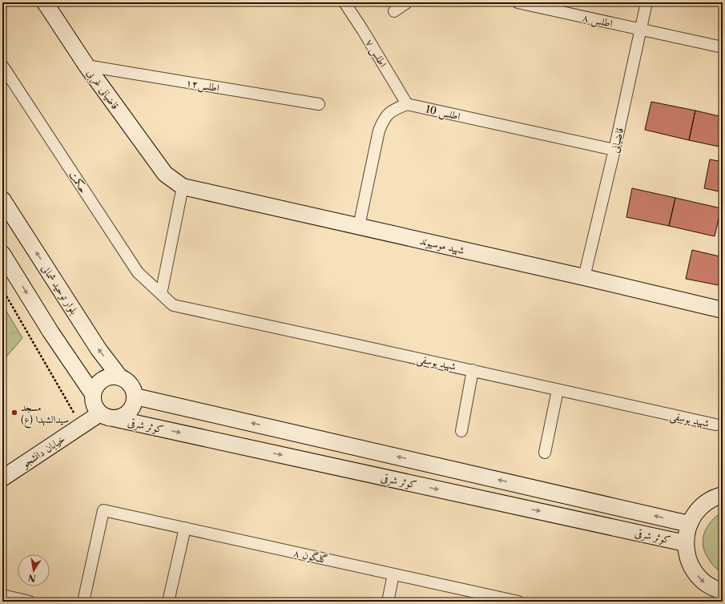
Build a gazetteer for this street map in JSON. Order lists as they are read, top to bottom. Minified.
{"streets":{"main road":["قاضیانی غربی","شهید موسیوند","بلوار توحید شمالی","کوثر شرقی","خیابان دانشجو"],"street":["اطلس ۸","اطلس ۷","اطلس۱۲","اطلس 10","قاضیانی","حکمت","شهید یوسفی","گلگون ۸"]},"crossings":[["اطلس ۸","قاضیانی"],["اطلس ۷","اطلس 10"],["اطلس۱۲","قاضیانی غربی"],["قاضیانی غربی","شهید موسیوند"],["اطلس 10","قاضیانی"],["قاضیانی","شهید موسیوند"],["حکمت","شهید یوسفی"],["بلوار توحید شمالی","کوثر شرقی"],["بلوار توحید شمالی","خیابان دانشجو"],["کوثر شرقی","خیابان دانشجو"]],"places":["مسجد سیدالشهدا (ع)"],"north":"bottom"}
